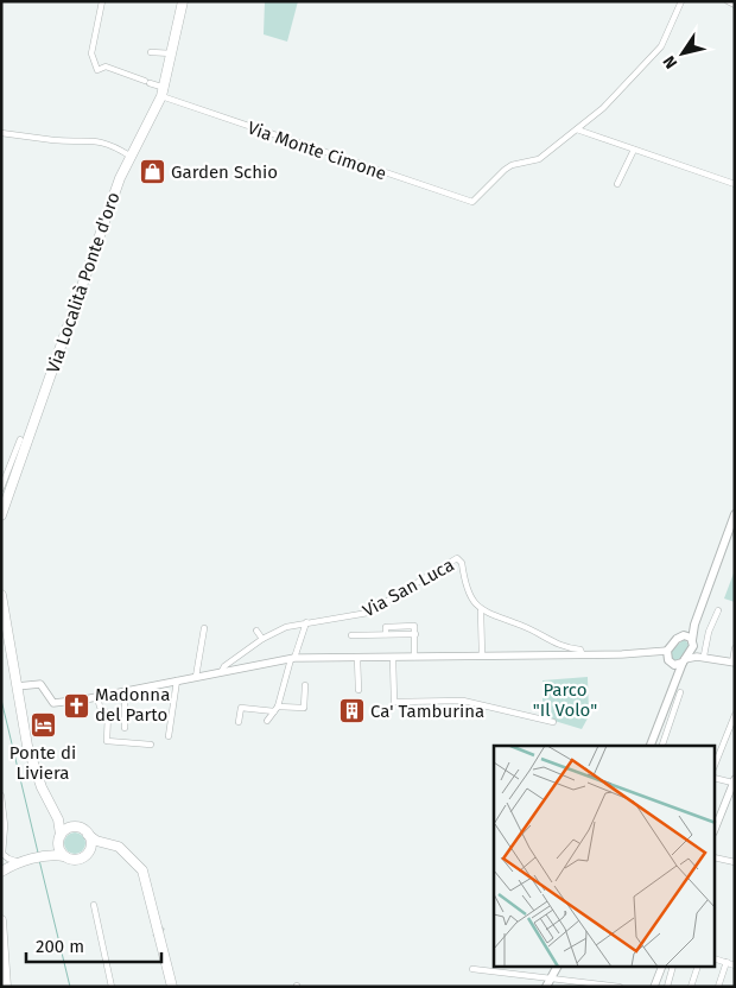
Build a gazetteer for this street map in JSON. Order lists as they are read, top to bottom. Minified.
{"streets":{"main road":["Via Località Ponte d'oro"],"street":["Via Monte Cimone","Via San Luca"]},"crossings":[["Via Monte Cimone","Via Località Ponte d'oro"]],"parks":["Parco \"Il Volo\""],"places":{"shop":["Garden Schio"],"church":["Madonna del Parto"],"building":["Ca' Tamburina"],"hotel":["Ponte di Liviera"]},"scale_bar":"200 m","north":"bottom left"}
